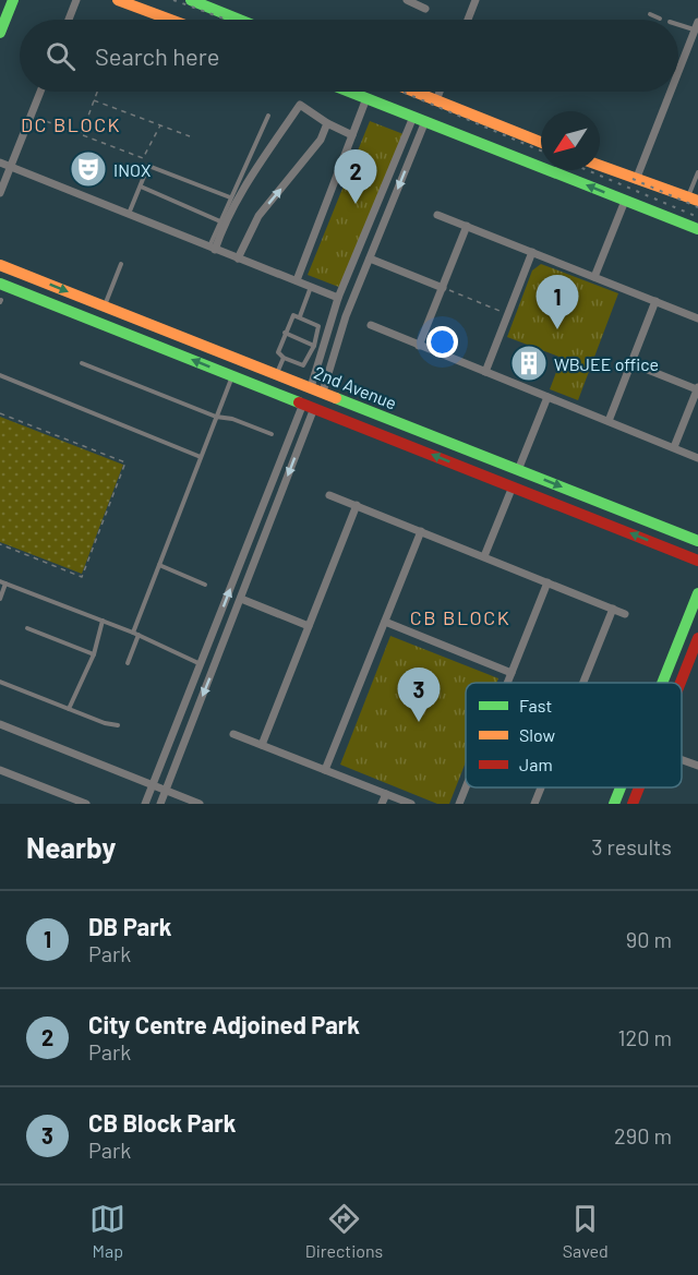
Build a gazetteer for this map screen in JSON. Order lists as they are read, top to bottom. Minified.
{"streets":{"street":["2nd Avenue"]},"districts":["DC BLOCK","CB BLOCK"],"places":{"theatre":["INOX"],"building":["WBJEE office"]},"legend":["Fast","Slow","Jam"],"north":"bottom left","page":{"search":"Search here","pins":["2","1","3"],"heading":["Nearby","3 results"],"list":[{"mark":"1","name":"DB Park","note":"Park","value":"90 m"},{"mark":"2","name":"City Centre Adjoined Park","note":"Park","value":"120 m"},{"mark":"3","name":"CB Block Park","note":"Park","value":"290 m"}],"nav":["Map","Directions","Saved"]}}
